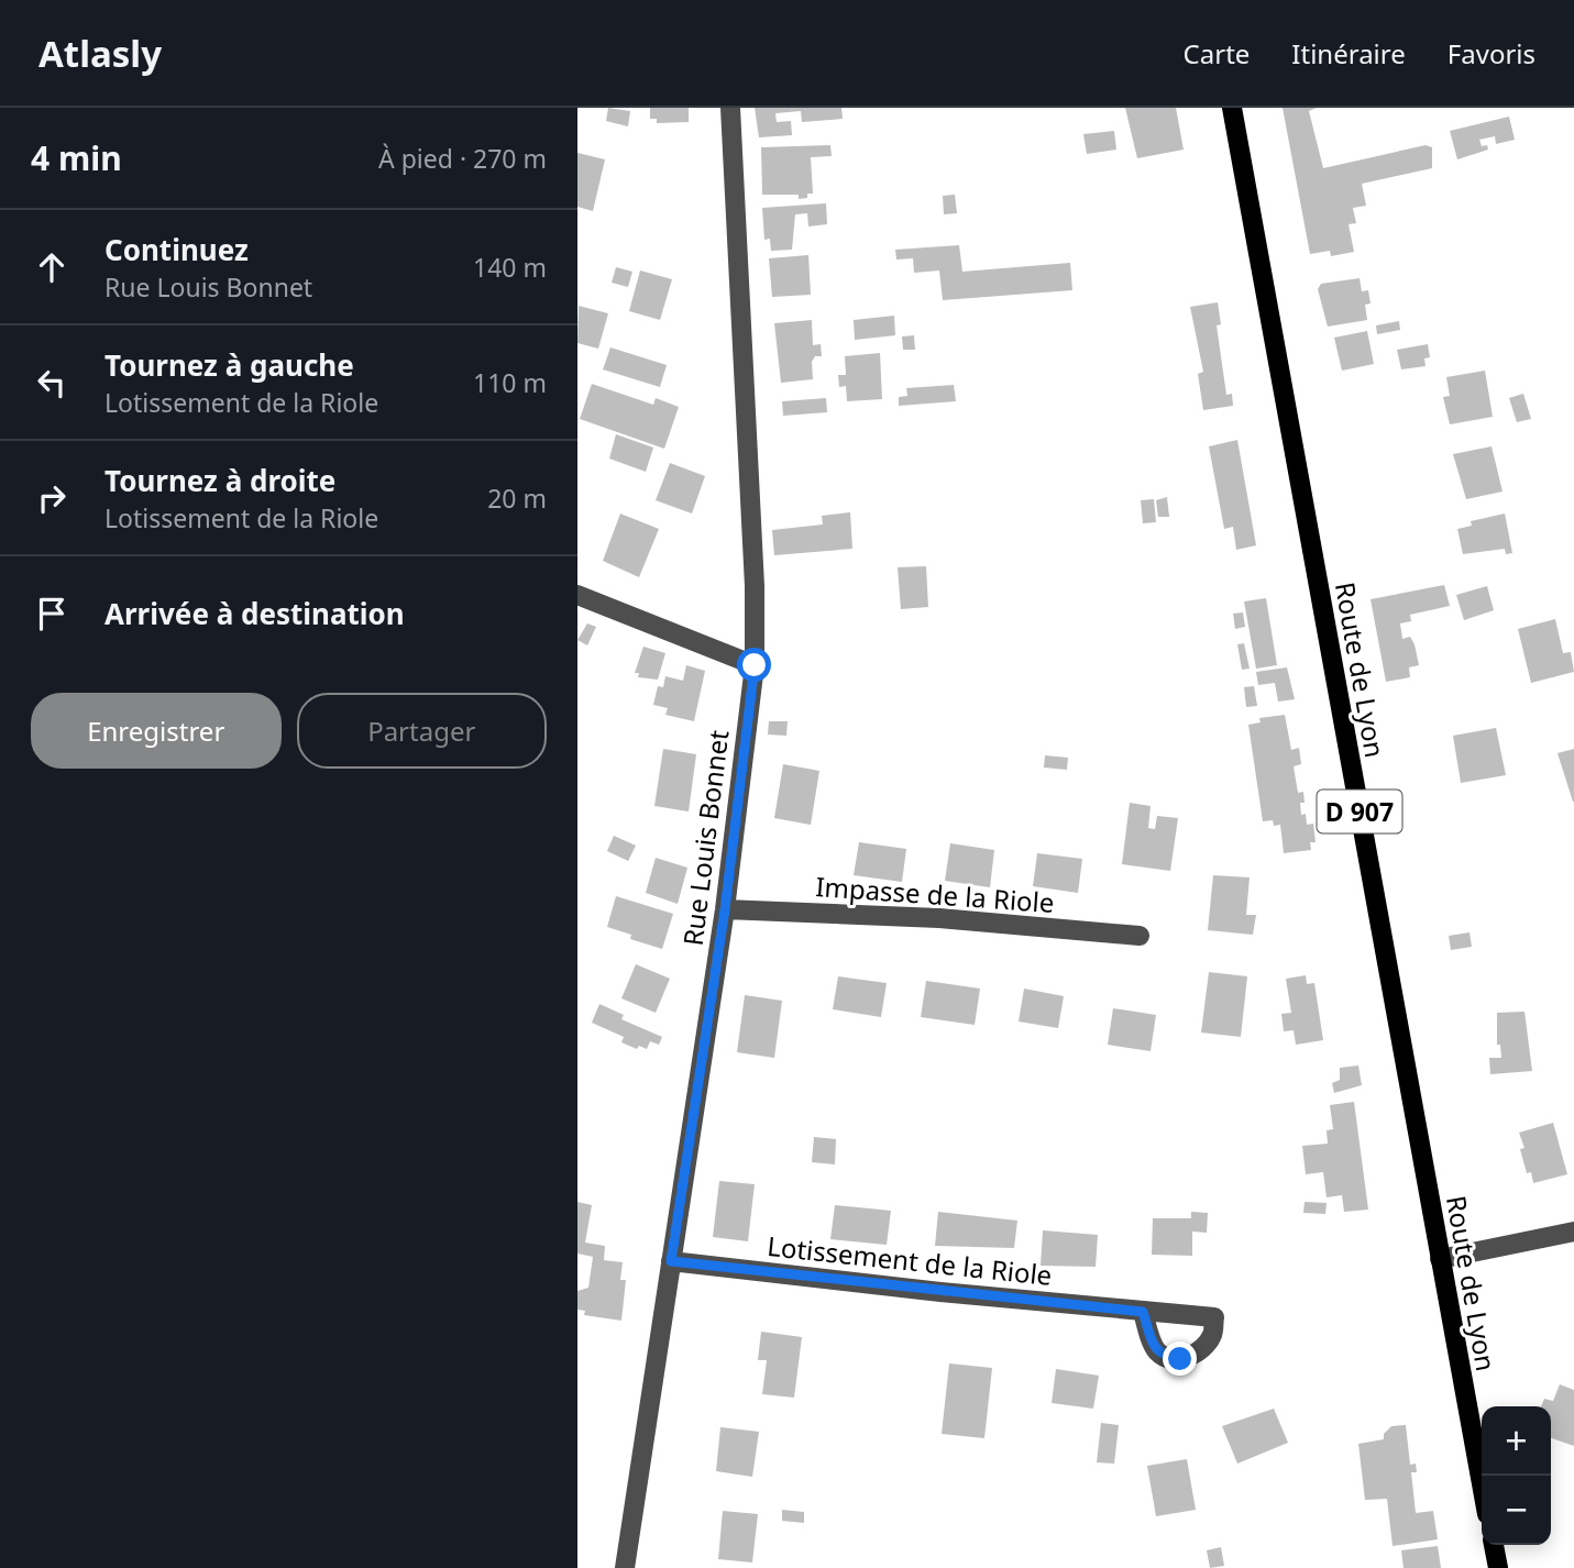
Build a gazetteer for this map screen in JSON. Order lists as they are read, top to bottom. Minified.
{"streets":{"main road":["Route de Lyon","D 907"],"street":["Rue Louis Bonnet","Impasse de la Riole","Lotissement de la Riole"]},"crossings":[["Rue Louis Bonnet","Impasse de la Riole"],["Rue Louis Bonnet","Lotissement de la Riole"]],"page":{"header":"Atlasly","nav":["Carte","Itinéraire","Favoris"],"heading":["4 min","À pied · 270 m"],"list":[["Continuez","Rue Louis Bonnet","140 m"],["Tournez à gauche","Lotissement de la Riole","110 m"],["Tournez à droite","Lotissement de la Riole","20 m"],"Arrivée à destination"],"buttons":["Enregistrer","Partager"],"map_buttons":["+","−"]}}
